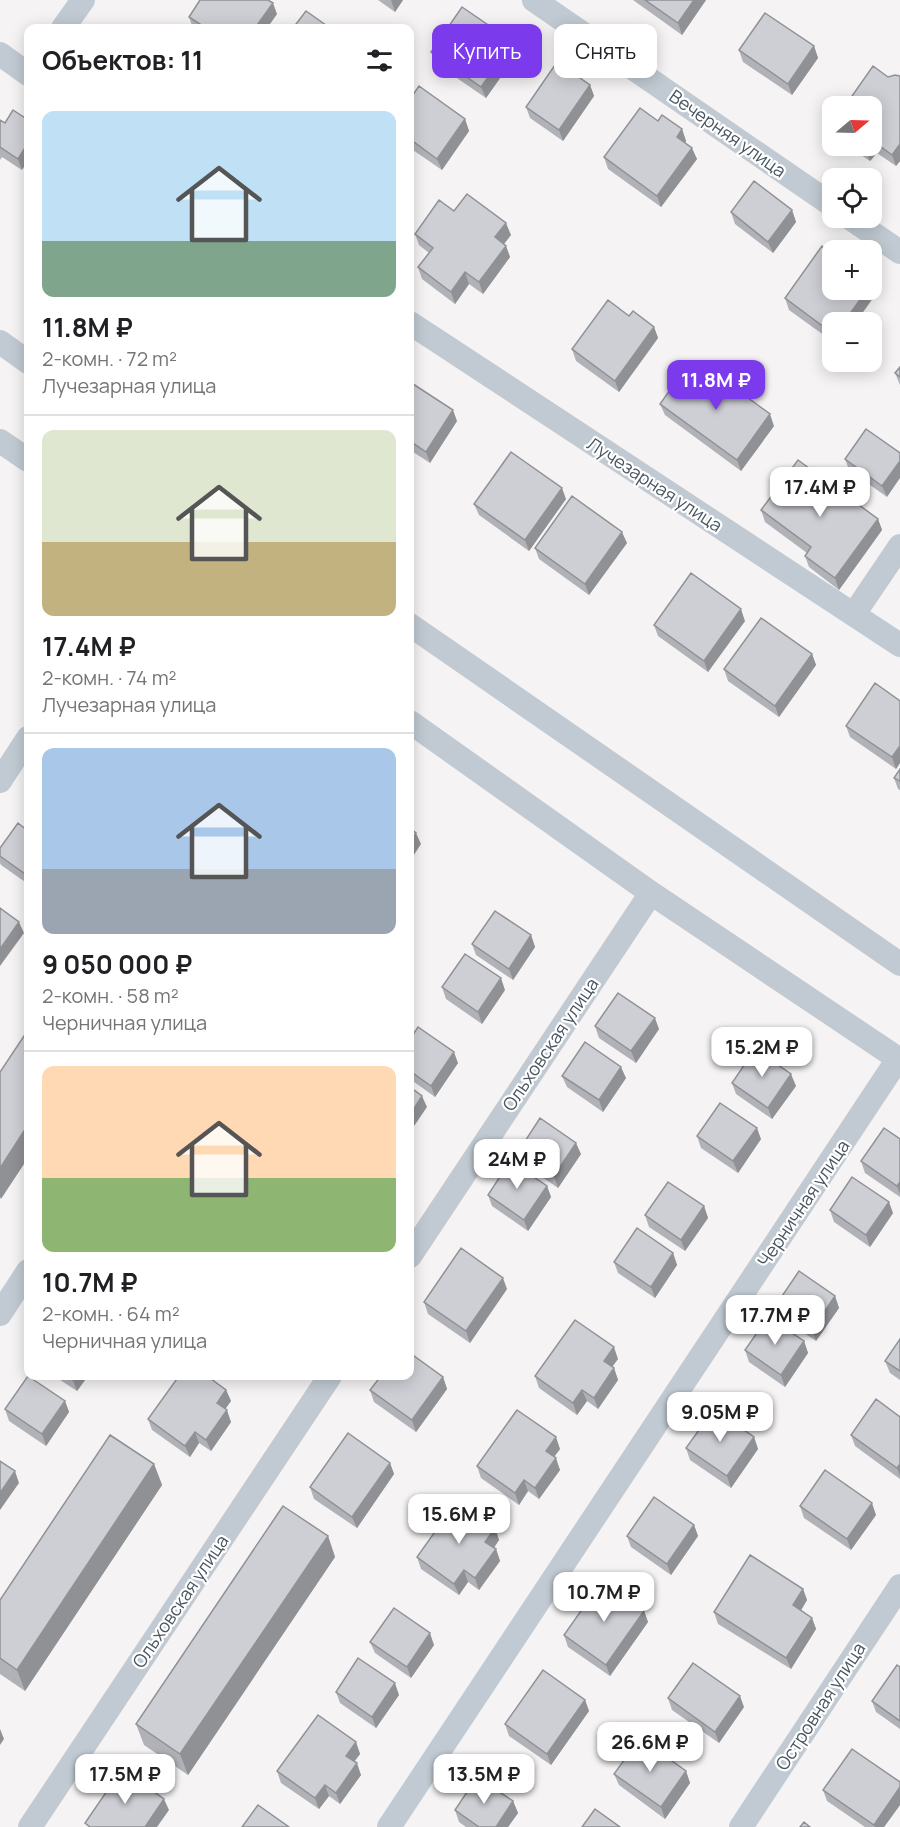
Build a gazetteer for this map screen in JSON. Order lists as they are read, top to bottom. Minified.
{"streets":{"street":["Вечерняя улица","Лучезарная улица","Ольховская улица","Черничная улица","Островная улица"]},"north":"right","page":{"chip":["Купить","Снять"],"heading":"Объектов: 11","map_buttons":["+","−"],"list":[{"name":"11.8M ₽","note":"2-комн. · 72 m² · Лучезарная улица"},{"name":"17.4M ₽","note":"2-комн. · 74 m² · Лучезарная улица"},{"name":"9 050 000 ₽","note":"2-комн. · 58 m² · Черничная улица"},{"name":"10.7M ₽","note":"2-комн. · 64 m² · Черничная улица"}],"price":["11.8M ₽","17.4M ₽","15.2M ₽","24M ₽","17.7M ₽","9.05M ₽","15.6M ₽","10.7M ₽","26.6M ₽","17.5M ₽","13.5M ₽"]}}
